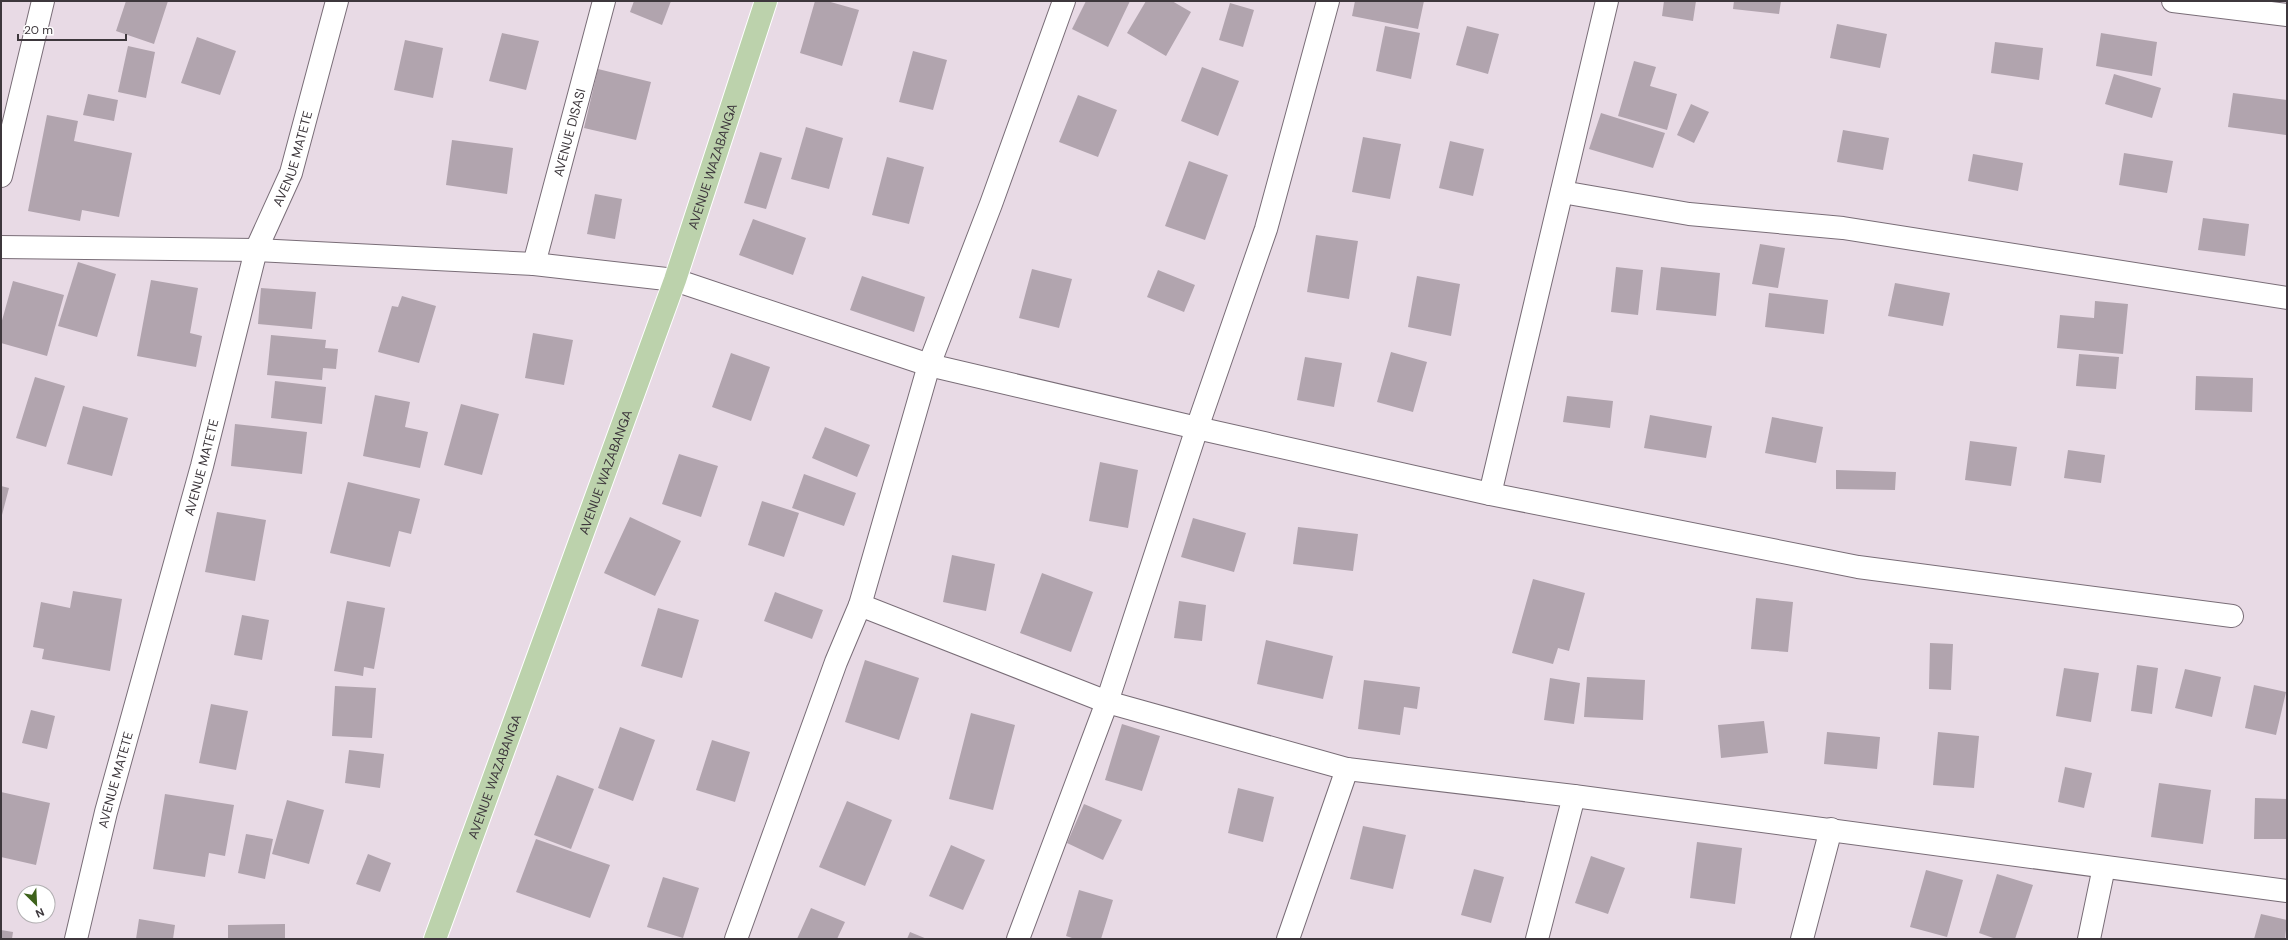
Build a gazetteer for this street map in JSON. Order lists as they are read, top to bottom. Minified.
{"streets":{"main road":["AVENUE WAZABANGA"],"street":["AVENUE DISASI","AVENUE MATETE"]},"scale_bar":"20 m","north":"bottom right"}
